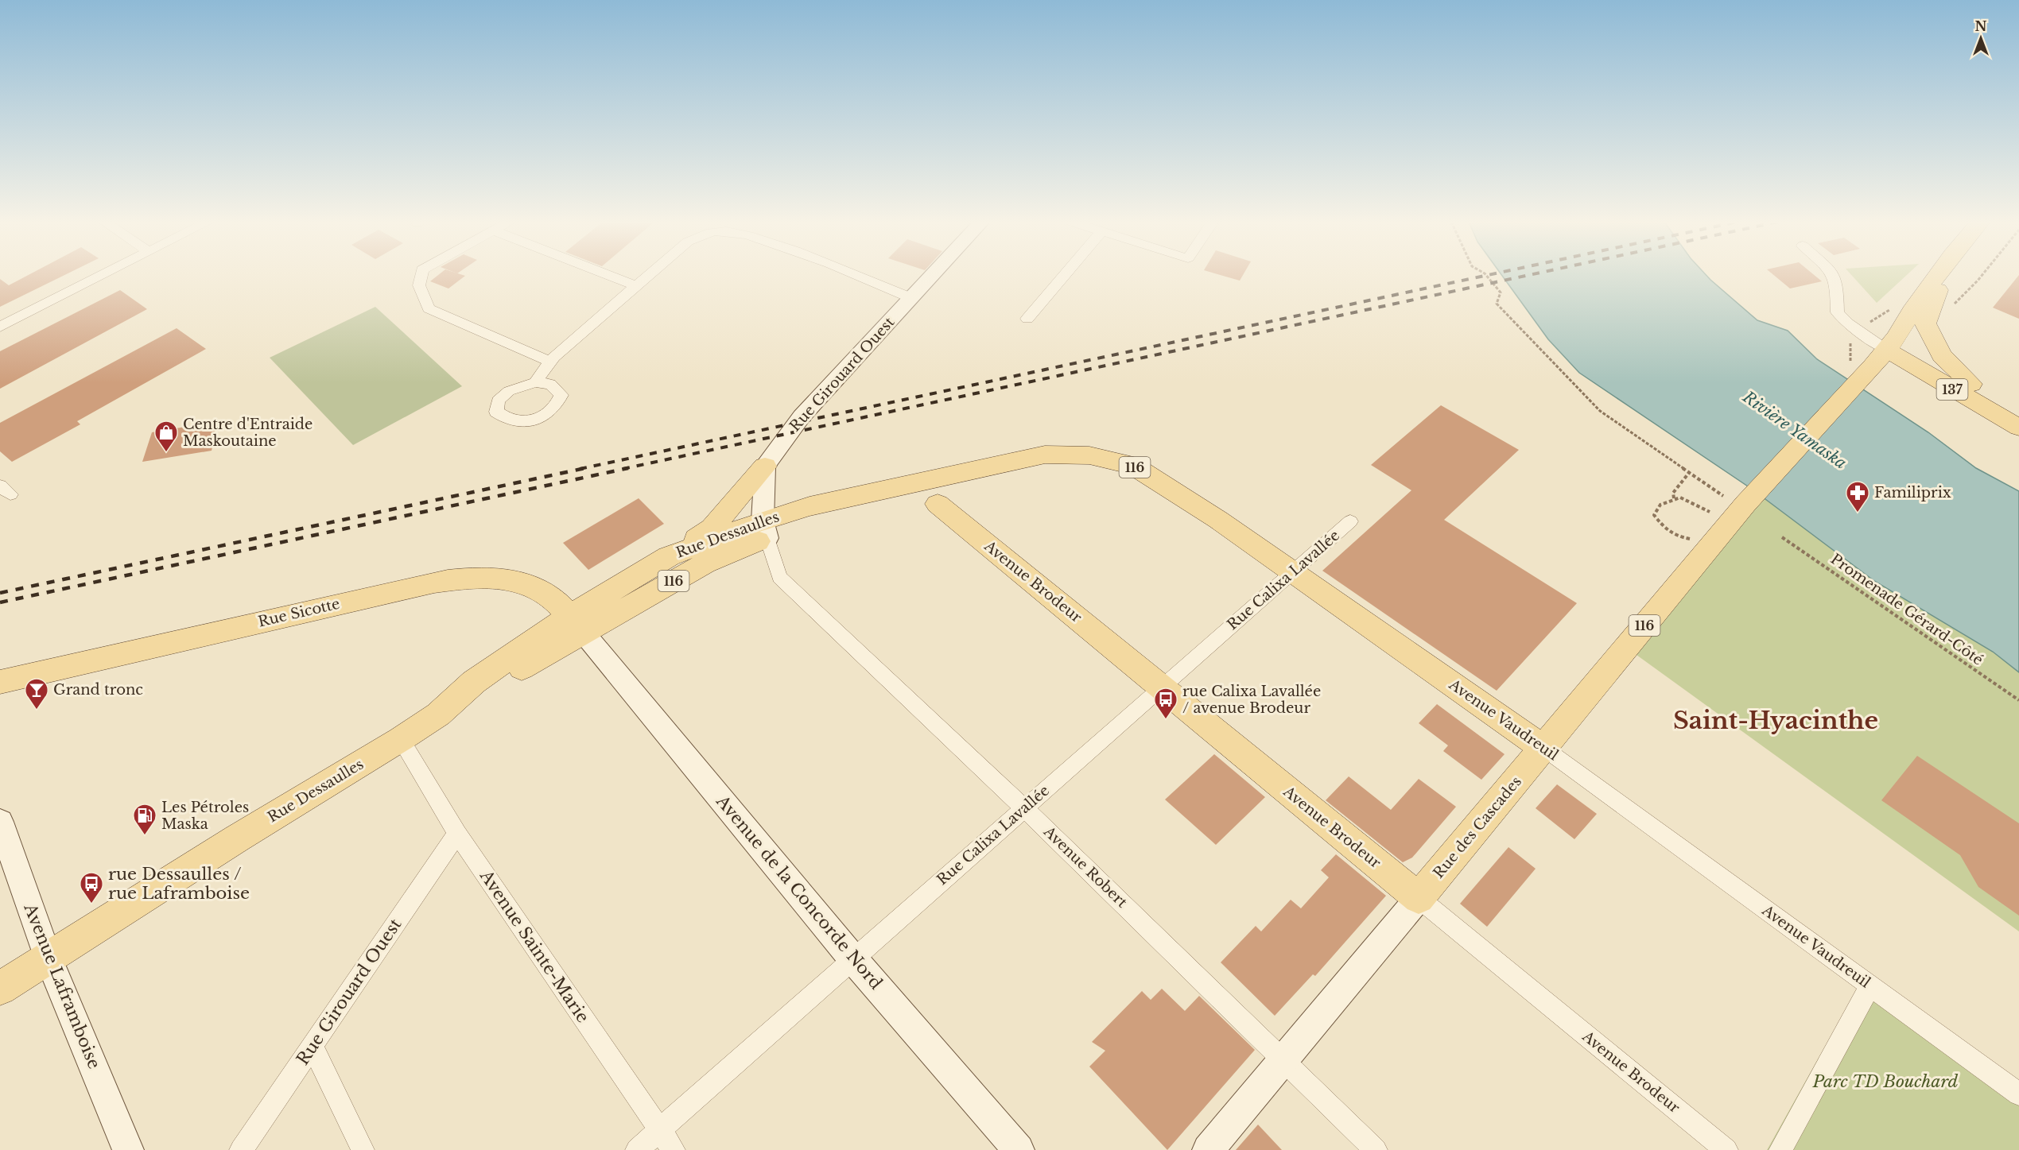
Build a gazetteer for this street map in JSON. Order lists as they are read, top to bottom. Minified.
{"streets":{"main road":["137","116","Rue Dessaulles","Avenue Brodeur","Rue Sicotte","Avenue Vaudreuil","Rue des Cascades"],"street":["Rue Girouard Ouest","Rue Calixa Lavallée","Avenue Robert","Avenue de la Concorde Nord","Avenue Sainte-Marie","Avenue Laframboise"],"path":["Promenade Gérard-Côté"]},"crossings":[["Rue Girouard Ouest","Avenue Sainte-Marie"],["137","116"],["116","Rue des Cascades"],["Rue Dessaulles","Avenue Brodeur"],["Rue Dessaulles","Rue Sicotte"],["Rue Dessaulles","Avenue Vaudreuil"],["Rue Dessaulles","Avenue Robert"],["Rue Dessaulles","Avenue de la Concorde Nord"],["Rue Dessaulles","Avenue Sainte-Marie"],["Rue Dessaulles","Avenue Laframboise"],["Rue Calixa Lavallée","Avenue Brodeur"],["Rue Calixa Lavallée","Avenue Vaudreuil"],["Rue Calixa Lavallée","Avenue Robert"],["Rue Calixa Lavallée","Avenue de la Concorde Nord"],["Rue Calixa Lavallée","Avenue Sainte-Marie"],["Avenue Brodeur","Rue des Cascades"],["Rue Sicotte","Avenue de la Concorde Nord"],["Avenue Vaudreuil","Rue des Cascades"],["Rue des Cascades","Avenue Robert"]],"districts":["Saint-Hyacinthe"],"water":["Rivière Yamaska"],"parks":["Parc TD Bouchard"],"places":{"shop":["Centre d'Entraide Maskoutaine"],"pharmacy":["Familiprix"],"bar":["Grand tronc"],"bus stop":["rue Calixa Lavallée / avenue Brodeur","rue Dessaulles / rue Laframboise"],"fuel station":["Les Pétroles Maska"]},"north":"top"}
